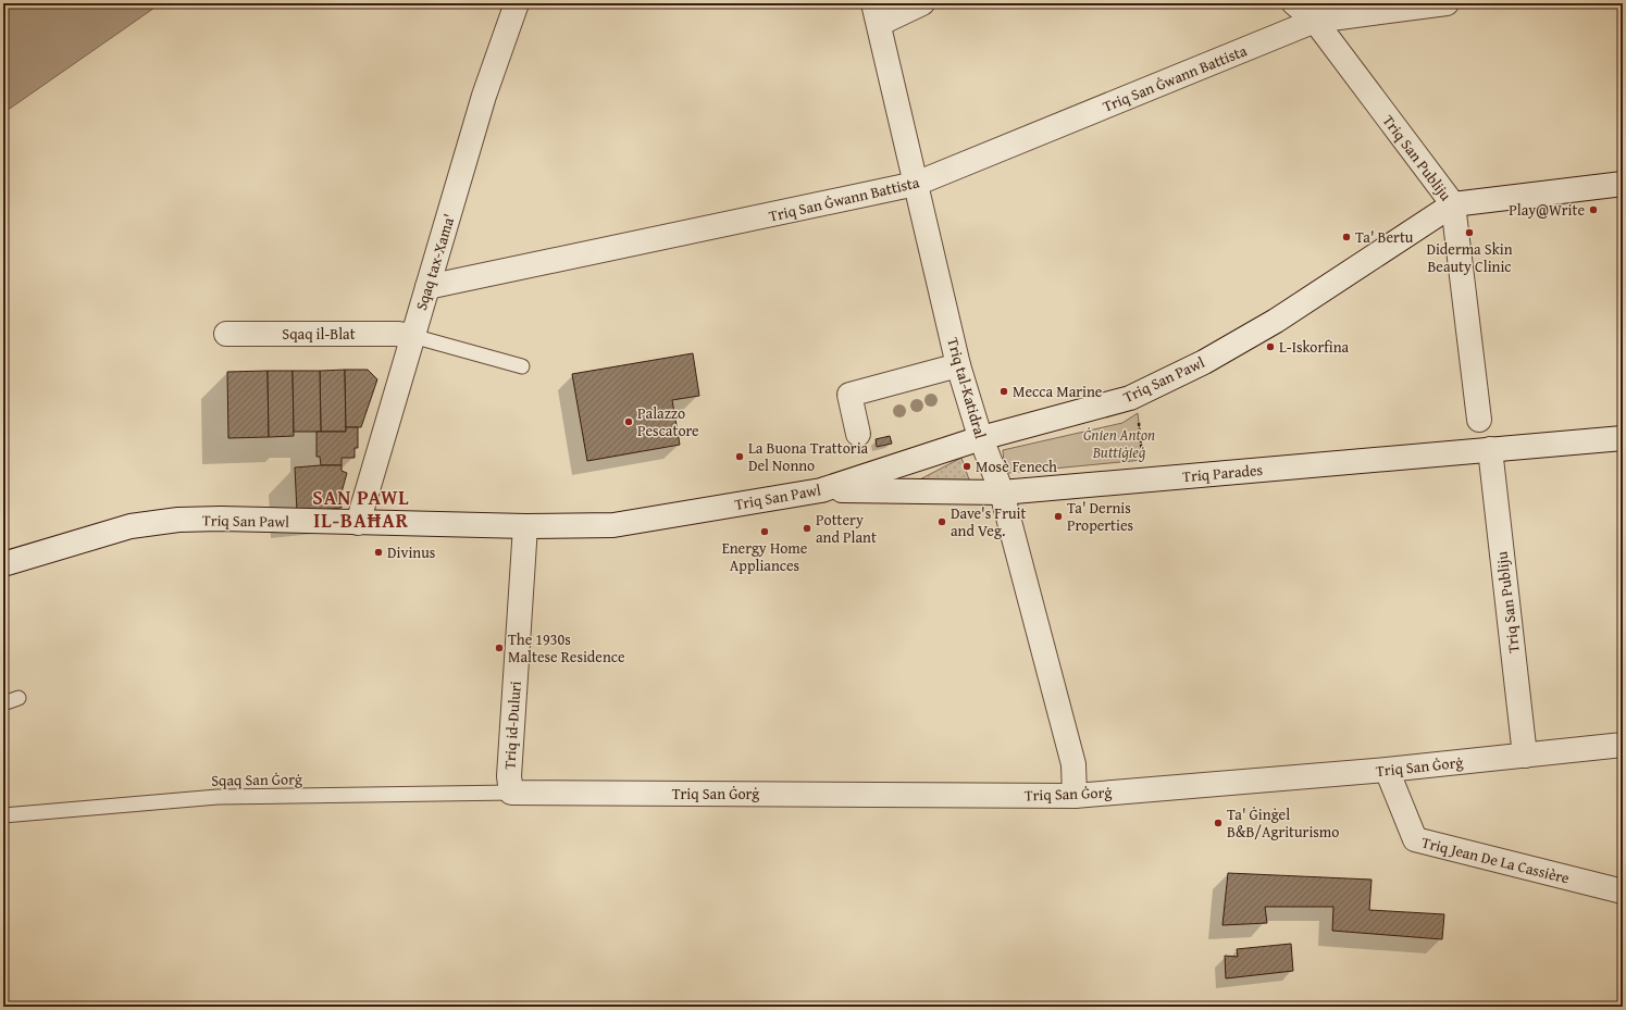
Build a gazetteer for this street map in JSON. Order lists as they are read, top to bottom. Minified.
{"streets":{"street":["Triq San Ġwann Battista","Triq San Publiju","Sqaq tax-Xama'","Sqaq il-Blat","Triq San Pawl","Triq tal-Katidral","Triq Parades","Triq id-Duluri","Triq San Ġorġ","Triq Jean De La Cassière"],"lane":["Sqaq San Ġorġ"]},"crossings":[["Triq San Ġwann Battista","Triq San Publiju"],["Triq San Ġwann Battista","Sqaq tax-Xama'"],["Triq San Ġwann Battista","Triq tal-Katidral"],["Triq San Publiju","Triq San Pawl"],["Triq San Publiju","Triq Parades"],["Triq San Publiju","Triq San Ġorġ"],["Sqaq tax-Xama'","Sqaq il-Blat"],["Sqaq tax-Xama'","Triq San Pawl"],["Triq San Pawl","Triq tal-Katidral"],["Triq San Pawl","Triq Parades"],["Triq San Pawl","Triq id-Duluri"],["Triq tal-Katidral","Triq Parades"],["Triq tal-Katidral","Triq San Ġorġ"],["Triq id-Duluri","Triq San Ġorġ"],["Triq id-Duluri","Sqaq San Ġorġ"],["Triq San Ġorġ","Sqaq San Ġorġ"],["Triq San Ġorġ","Triq Jean De La Cassière"]],"districts":["SAN PAWL IL-BAĦAR"],"parks":["Ġnien Anton Buttiġieġ"],"places":["Play@Write","Diderma Skin Beauty Clinic","Ta' Bertu","L-Iskorfina","Mecca Marine","Palazzo Pescatore","La Buona Trattoria Del Nonno","Mosè Fenech","Ta' Dernis Properties","Dave's Fruit and Veg.","Pottery and Plant","Energy Home Appliances","Divinus","The 1930s Maltese Residence","Ta' Ġinġel B&B/Agriturismo"]}
